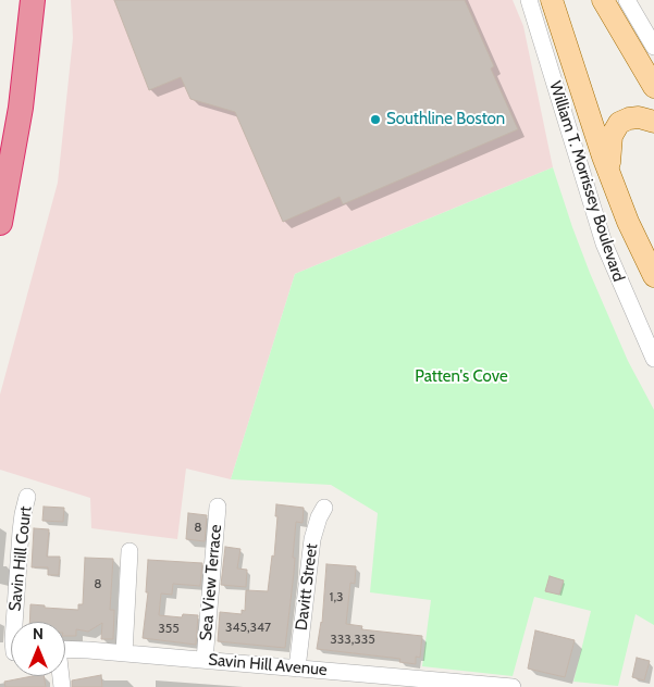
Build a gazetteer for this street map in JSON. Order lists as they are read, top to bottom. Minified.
{"streets":{"main road":["William T. Morrissey Boulevard"],"street":["Savin Hill Court","Sea View Terrace","Davitt Street","Savin Hill Avenue"]},"crossings":[["Sea View Terrace","Savin Hill Avenue"],["Davitt Street","Savin Hill Avenue"]],"parks":["Patten's Cove"],"places":["Southline Boston"],"house_numbers":["8","8","1,3","345,347","355","333,335"],"north":"top"}
